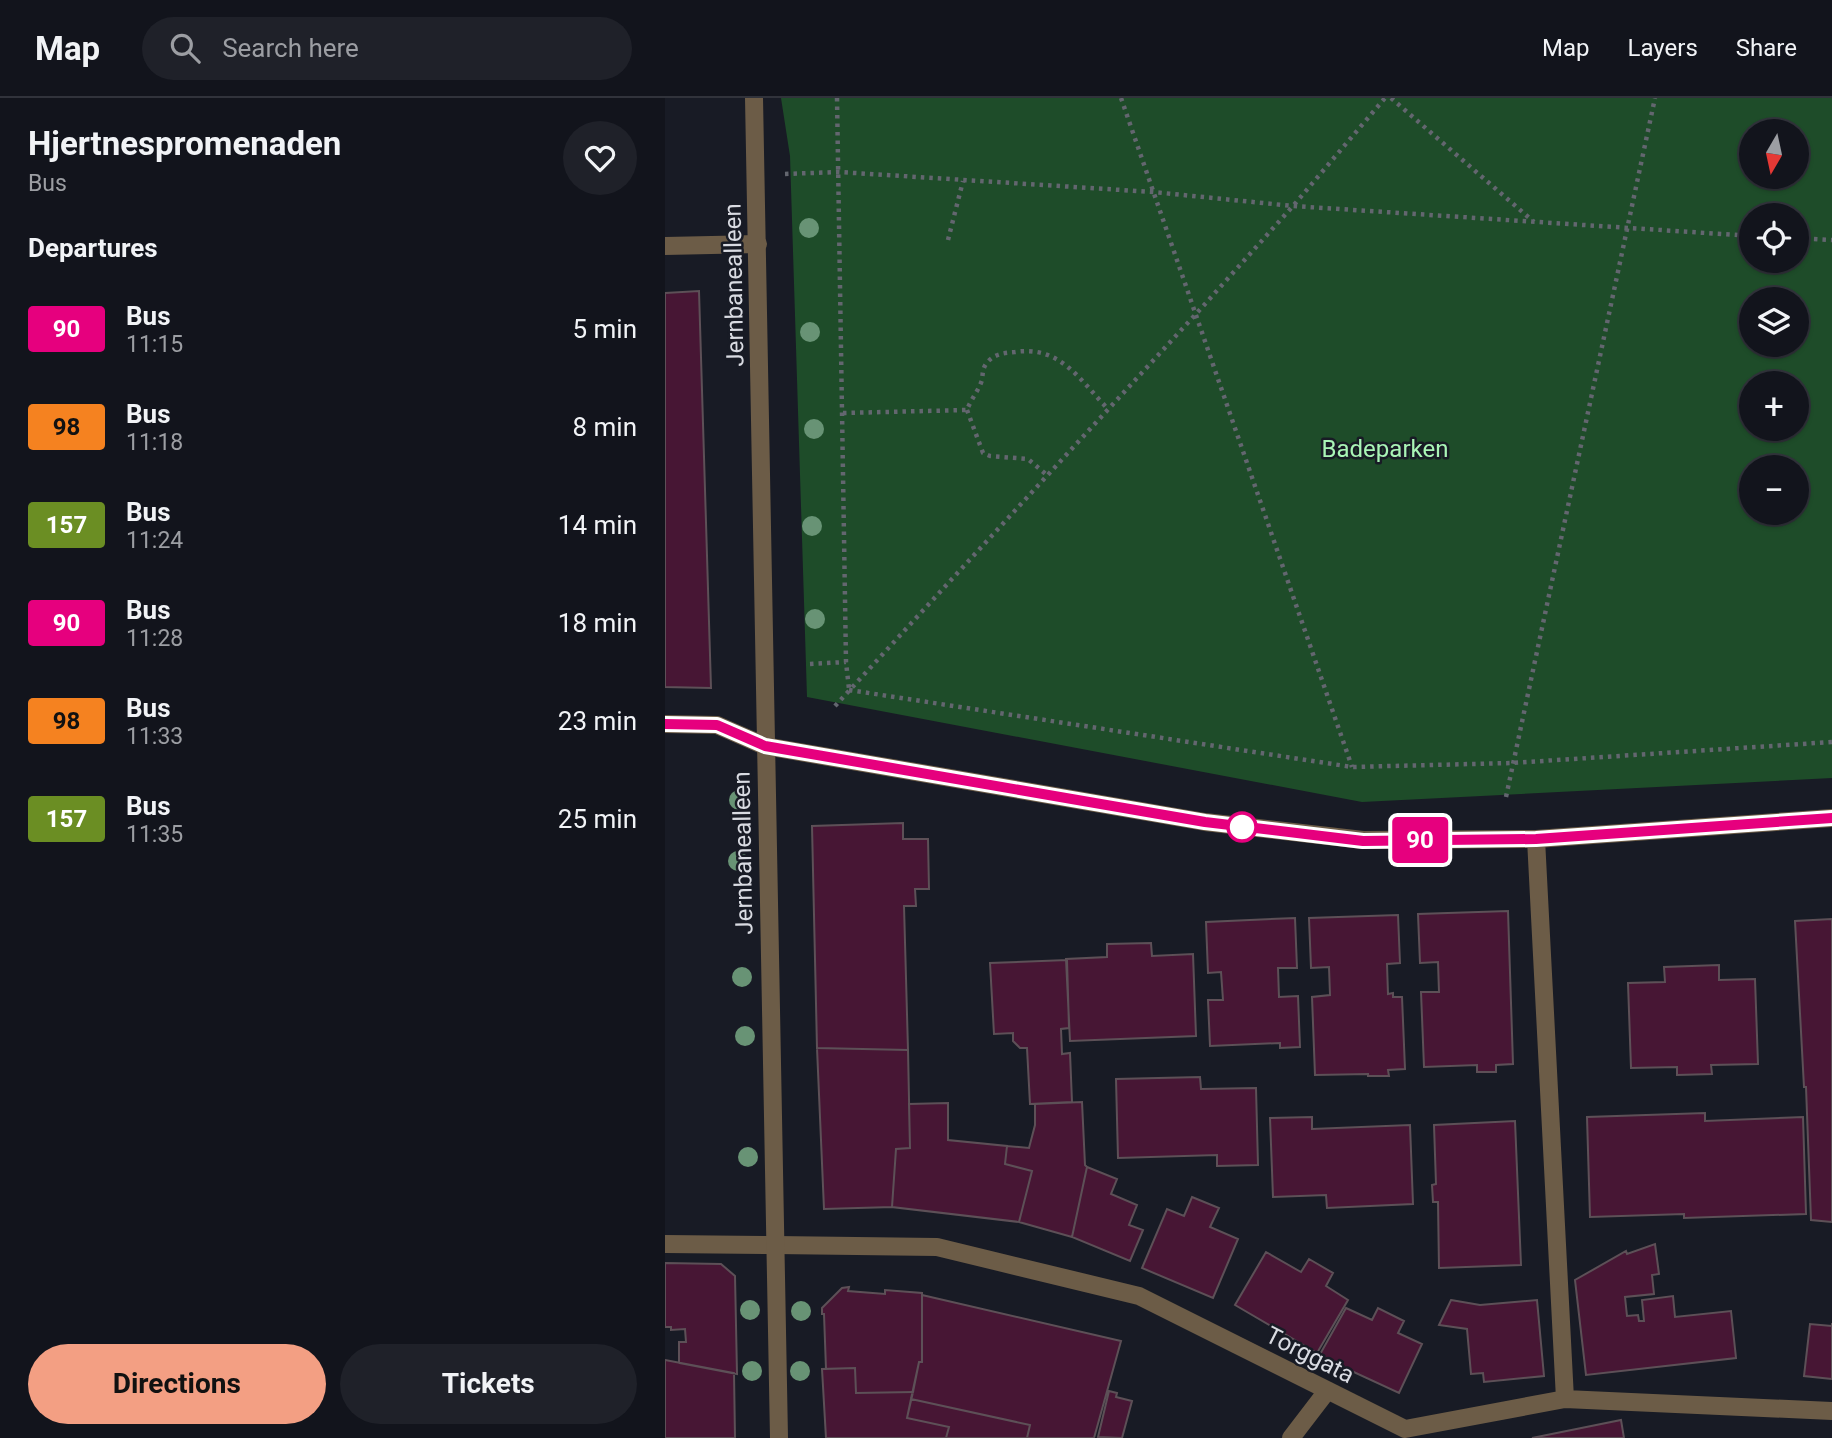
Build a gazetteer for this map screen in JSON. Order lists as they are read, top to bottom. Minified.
{"streets":{"street":["Jernbanealleen","Torggata"]},"crossings":[["Jernbanealleen","Torggata"]],"parks":["Badeparken"],"lines":["bus line 90"],"north":"bottom","page":{"header":"Map","search":"Search here","nav":["Map","Layers","Share"],"heading":[["Hjertnespromenaden","Bus"],"Departures"],"on_map":"90","map_buttons":["+","−"],"list":[{"mark":"90","name":"Bus","note":"11:15","value":"5 min"},{"mark":"98","name":"Bus","note":"11:18","value":"8 min"},{"mark":"157","name":"Bus","note":"11:24","value":"14 min"},{"mark":"90","name":"Bus","note":"11:28","value":"18 min"},{"mark":"98","name":"Bus","note":"11:33","value":"23 min"},{"mark":"157","name":"Bus","note":"11:35","value":"25 min"}],"buttons":["Directions","Tickets"]}}
